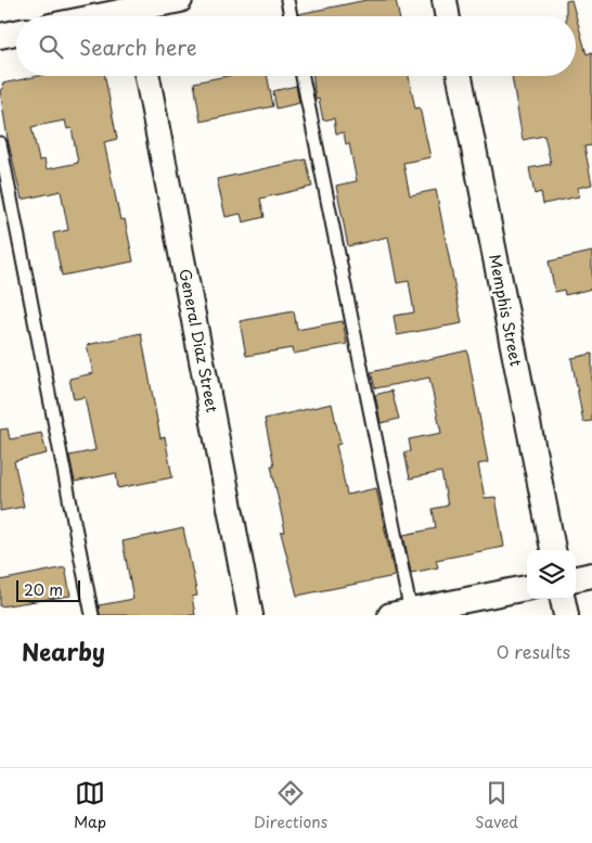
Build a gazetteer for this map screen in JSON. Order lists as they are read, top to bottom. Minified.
{"streets":{"street":["Memphis Street","General Diaz Street"]},"scale_bar":"20 m","page":{"search":"Search here","scale":"20 m","heading":["Nearby","0 results"],"nav":["Map","Directions","Saved"]}}
